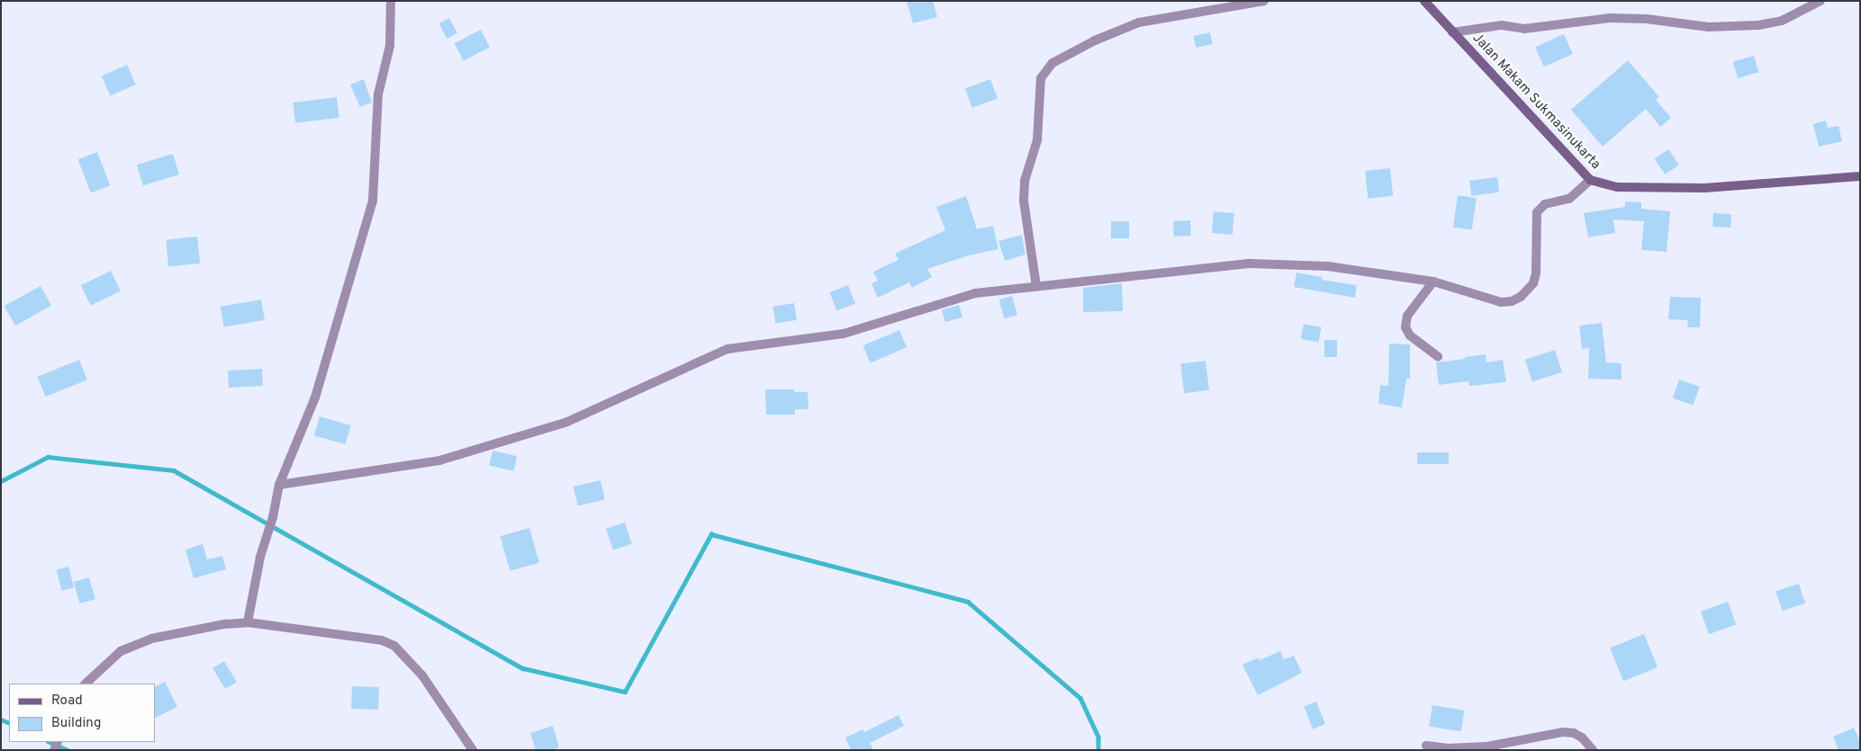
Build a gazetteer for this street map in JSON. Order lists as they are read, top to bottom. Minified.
{"streets":{"street":["Jalan Makam Sukmasinukarta"]},"legend":["Road","Building"]}
